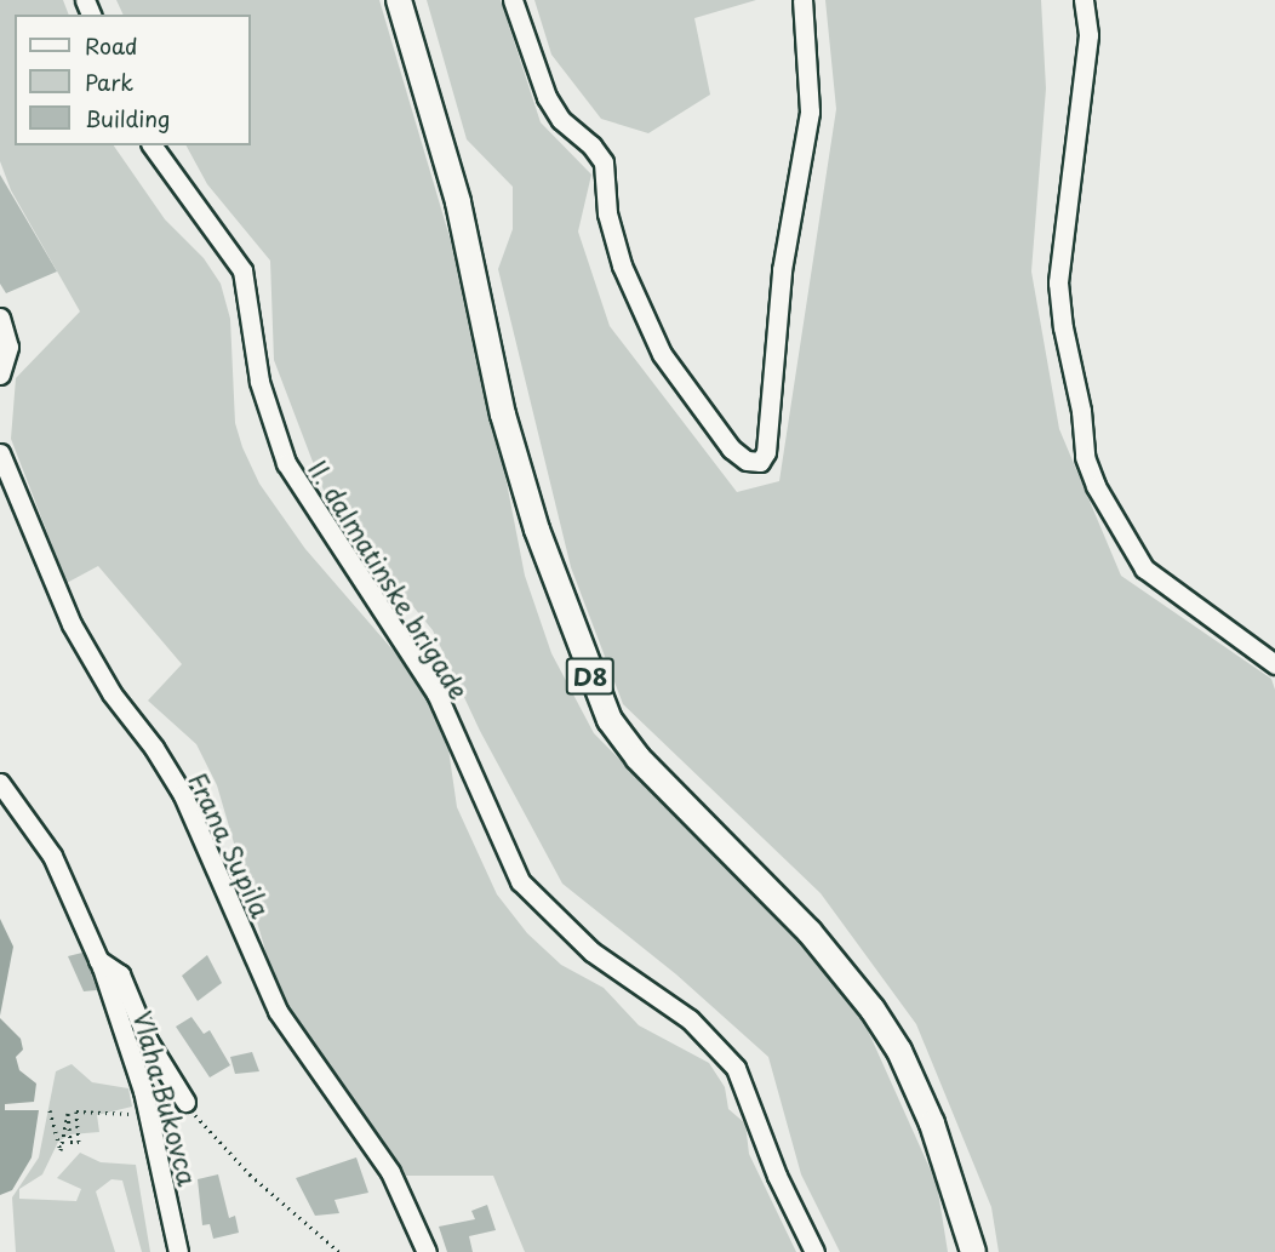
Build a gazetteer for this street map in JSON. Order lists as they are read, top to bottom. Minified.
{"streets":{"main road":["D8"],"street":["II. dalmatinske brigade","Frana Supila","Vlaha Bukovca"]},"legend":["Road","Park","Building"]}
